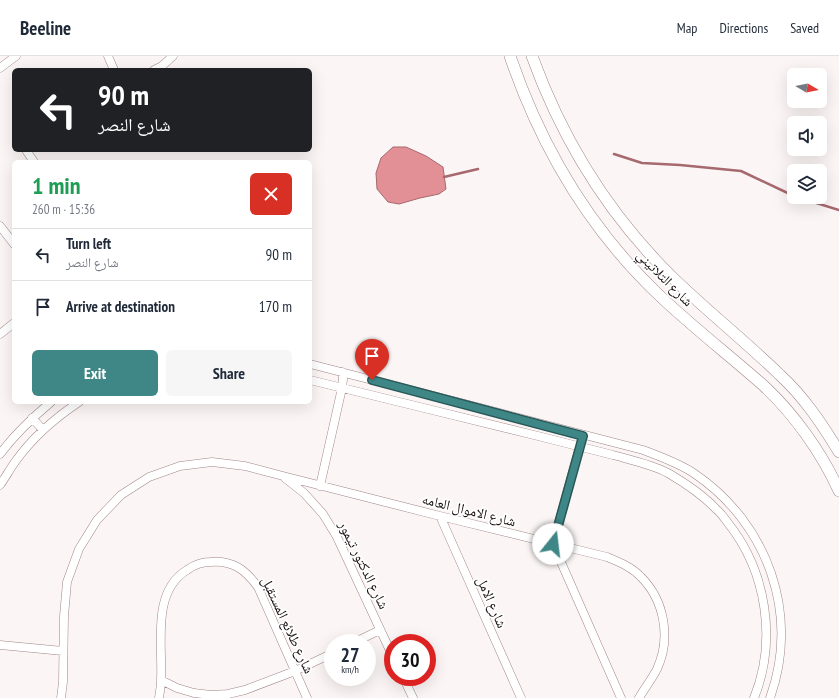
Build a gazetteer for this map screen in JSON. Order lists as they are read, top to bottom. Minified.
{"streets":{"main road":["شارع التلاتيني"],"street":["شارع الاموال العامه","شارع الدكتور تيمور","شارع الامل","شارع طلائع المستقبل"]},"crossings":[["شارع الاموال العامه","شارع الدكتور تيمور"],["شارع الاموال العامه","شارع الامل"]],"north":"right","page":{"header":"Beeline","nav":["Map","Directions","Saved"],"turn":["90 m","شارع النصر"],"heading":["1 min","260 m · 15:36"],"list":[{"name":"Turn left","note":"شارع النصر","value":"90 m"},{"name":"Arrive at destination","value":"170 m"}],"buttons":["Exit","Share"],"speed":"27 km/h","limit":"30"}}
